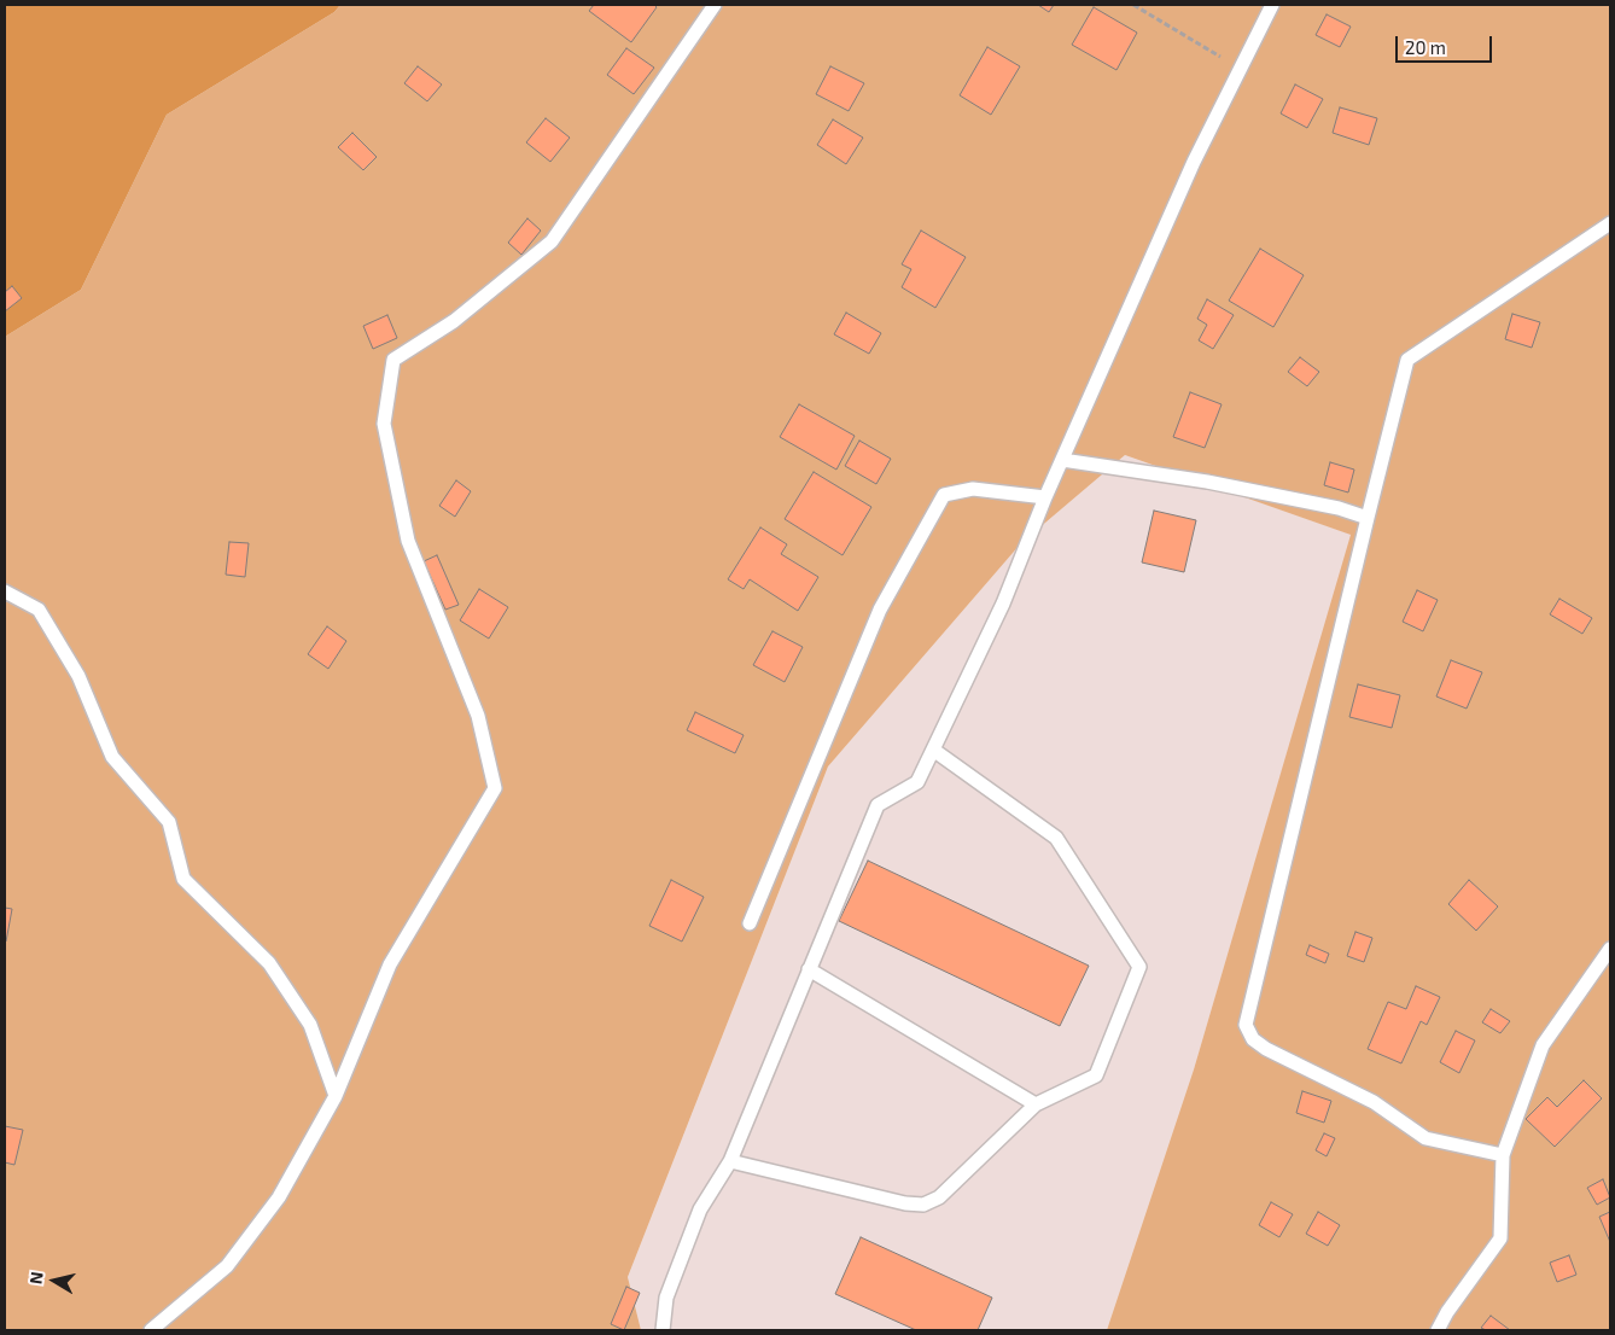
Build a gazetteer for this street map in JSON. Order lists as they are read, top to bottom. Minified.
{"scale_bar":"20 m","north":"left"}
